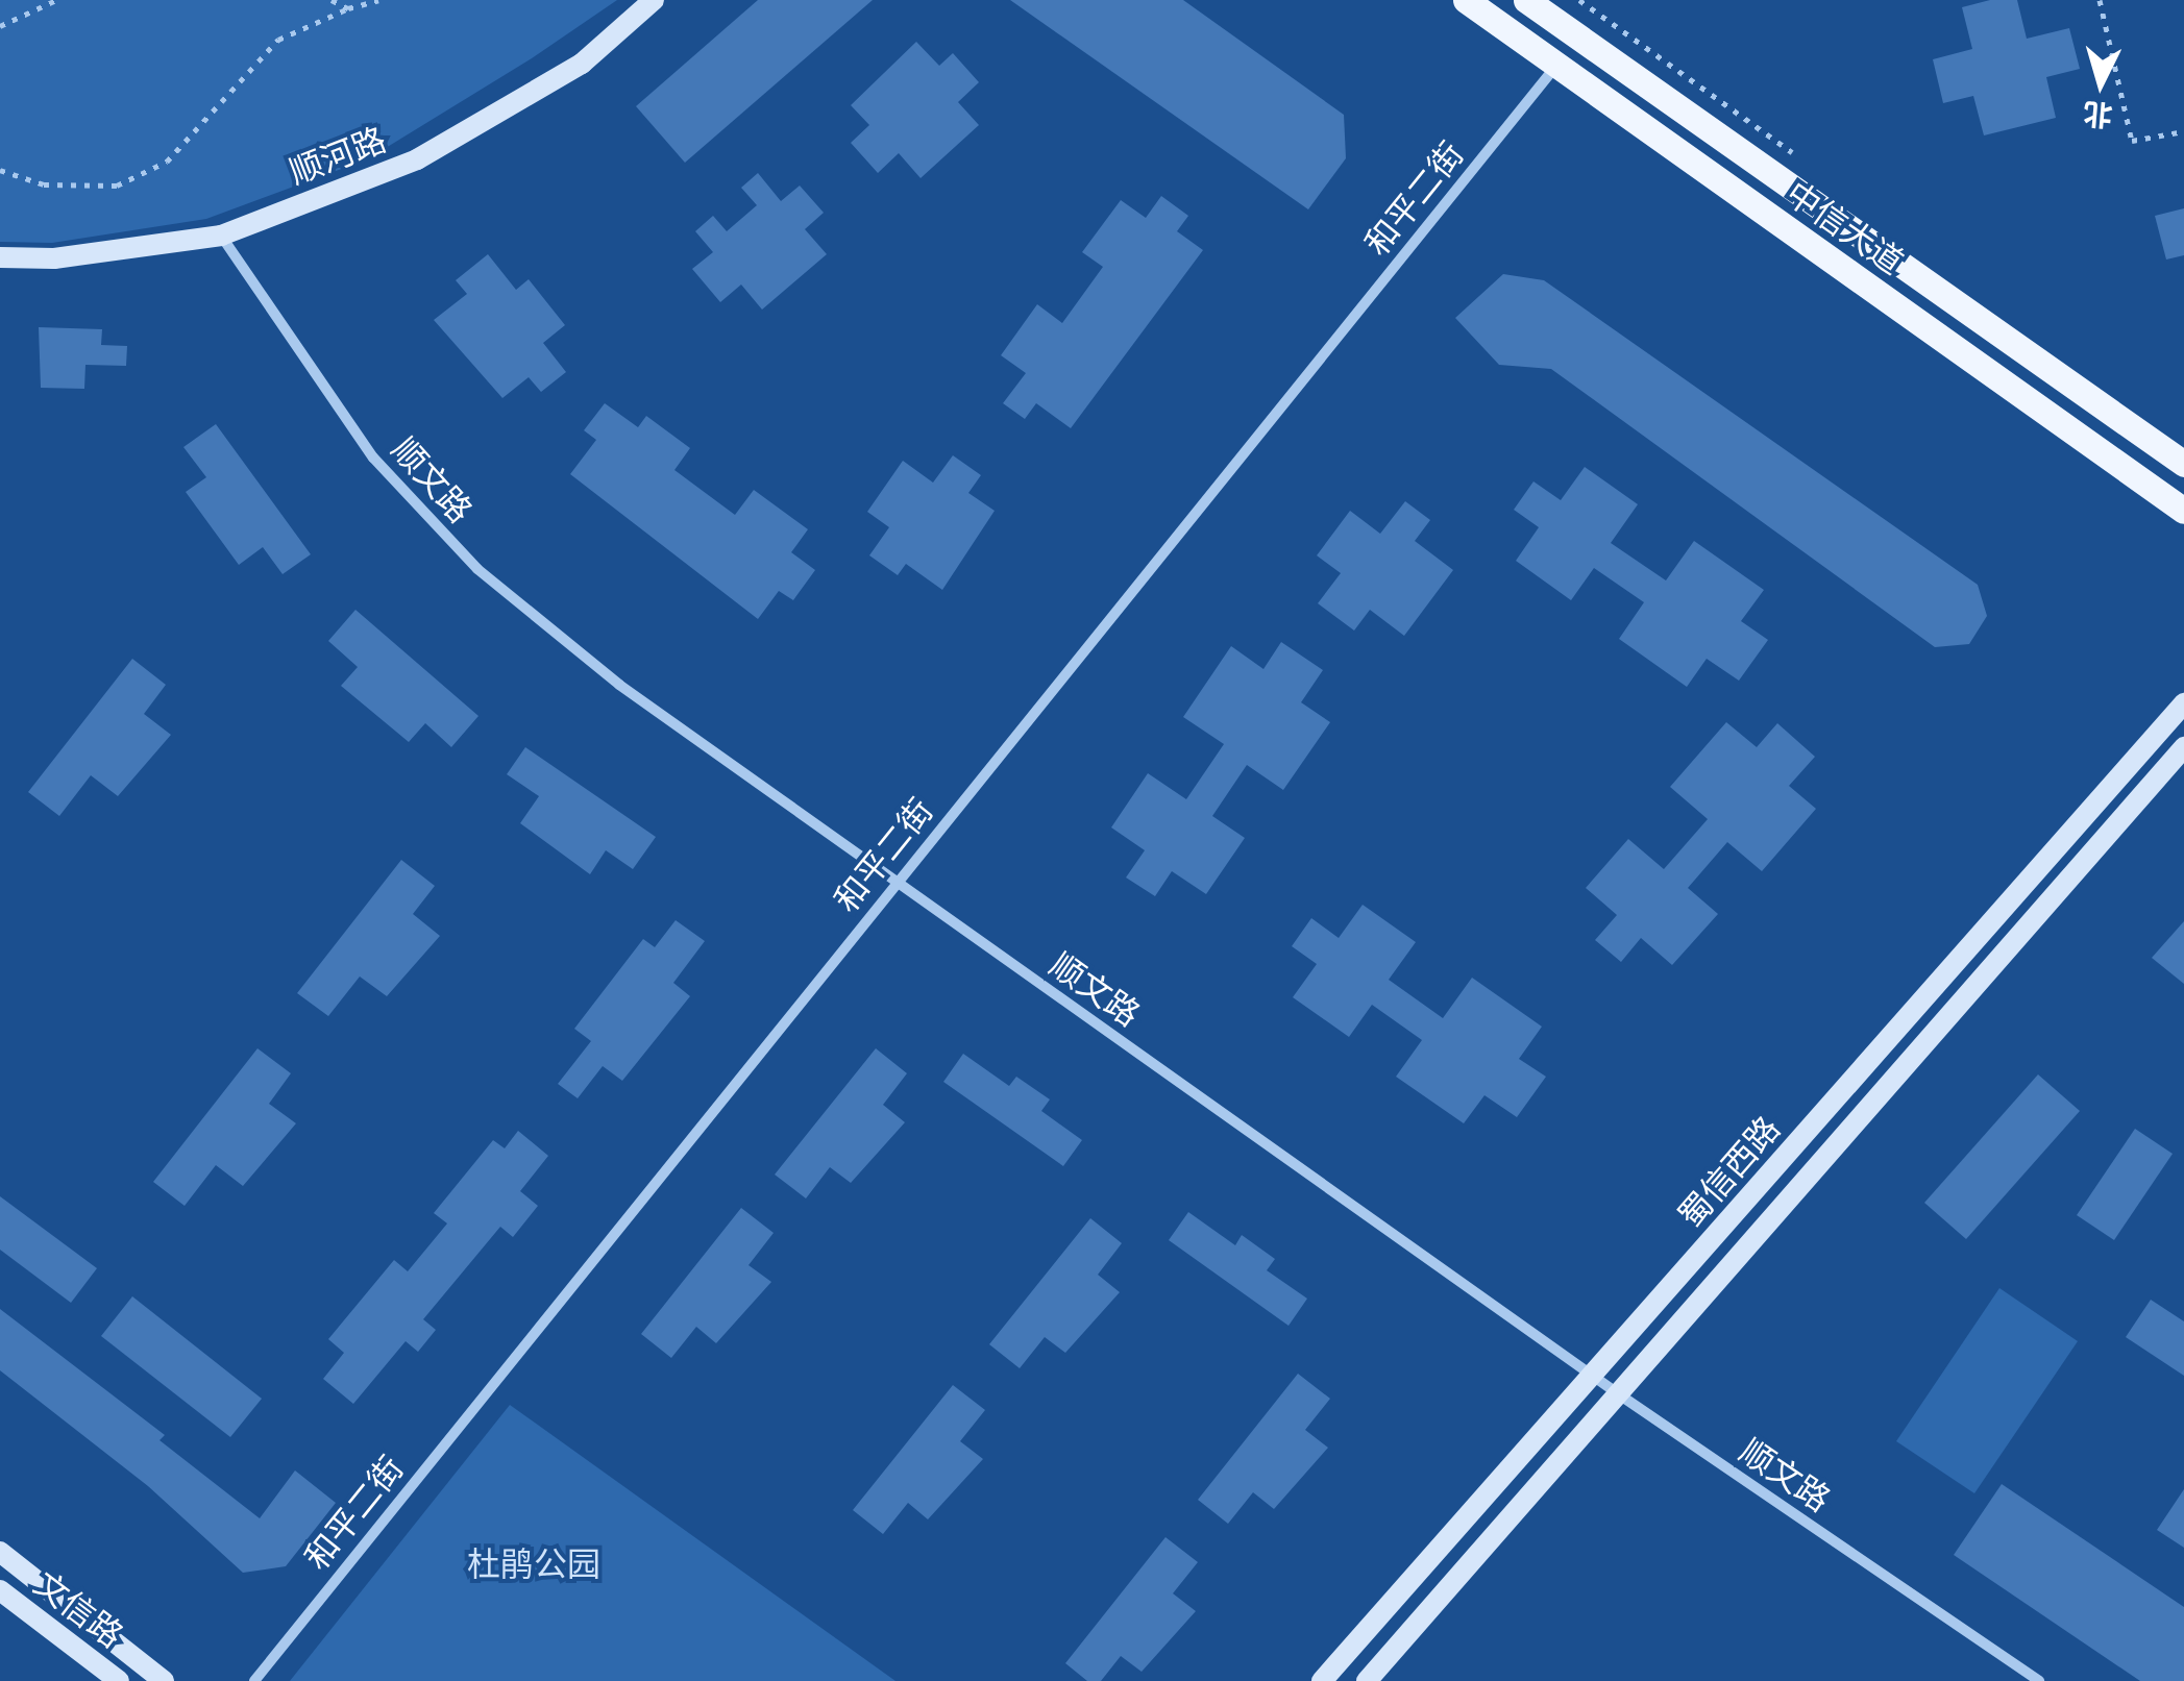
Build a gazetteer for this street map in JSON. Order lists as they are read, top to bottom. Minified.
{"streets":{"main road":["中信大道"],"street":["顺河路","和平二街","顺文路","蜀信西路","文信路"]},"crossings":[["顺河路","顺文路"],["和平二街","中信大道"],["和平二街","顺文路"],["顺文路","蜀信西路"]],"parks":["杜鹃公园"],"north":"bottom"}
